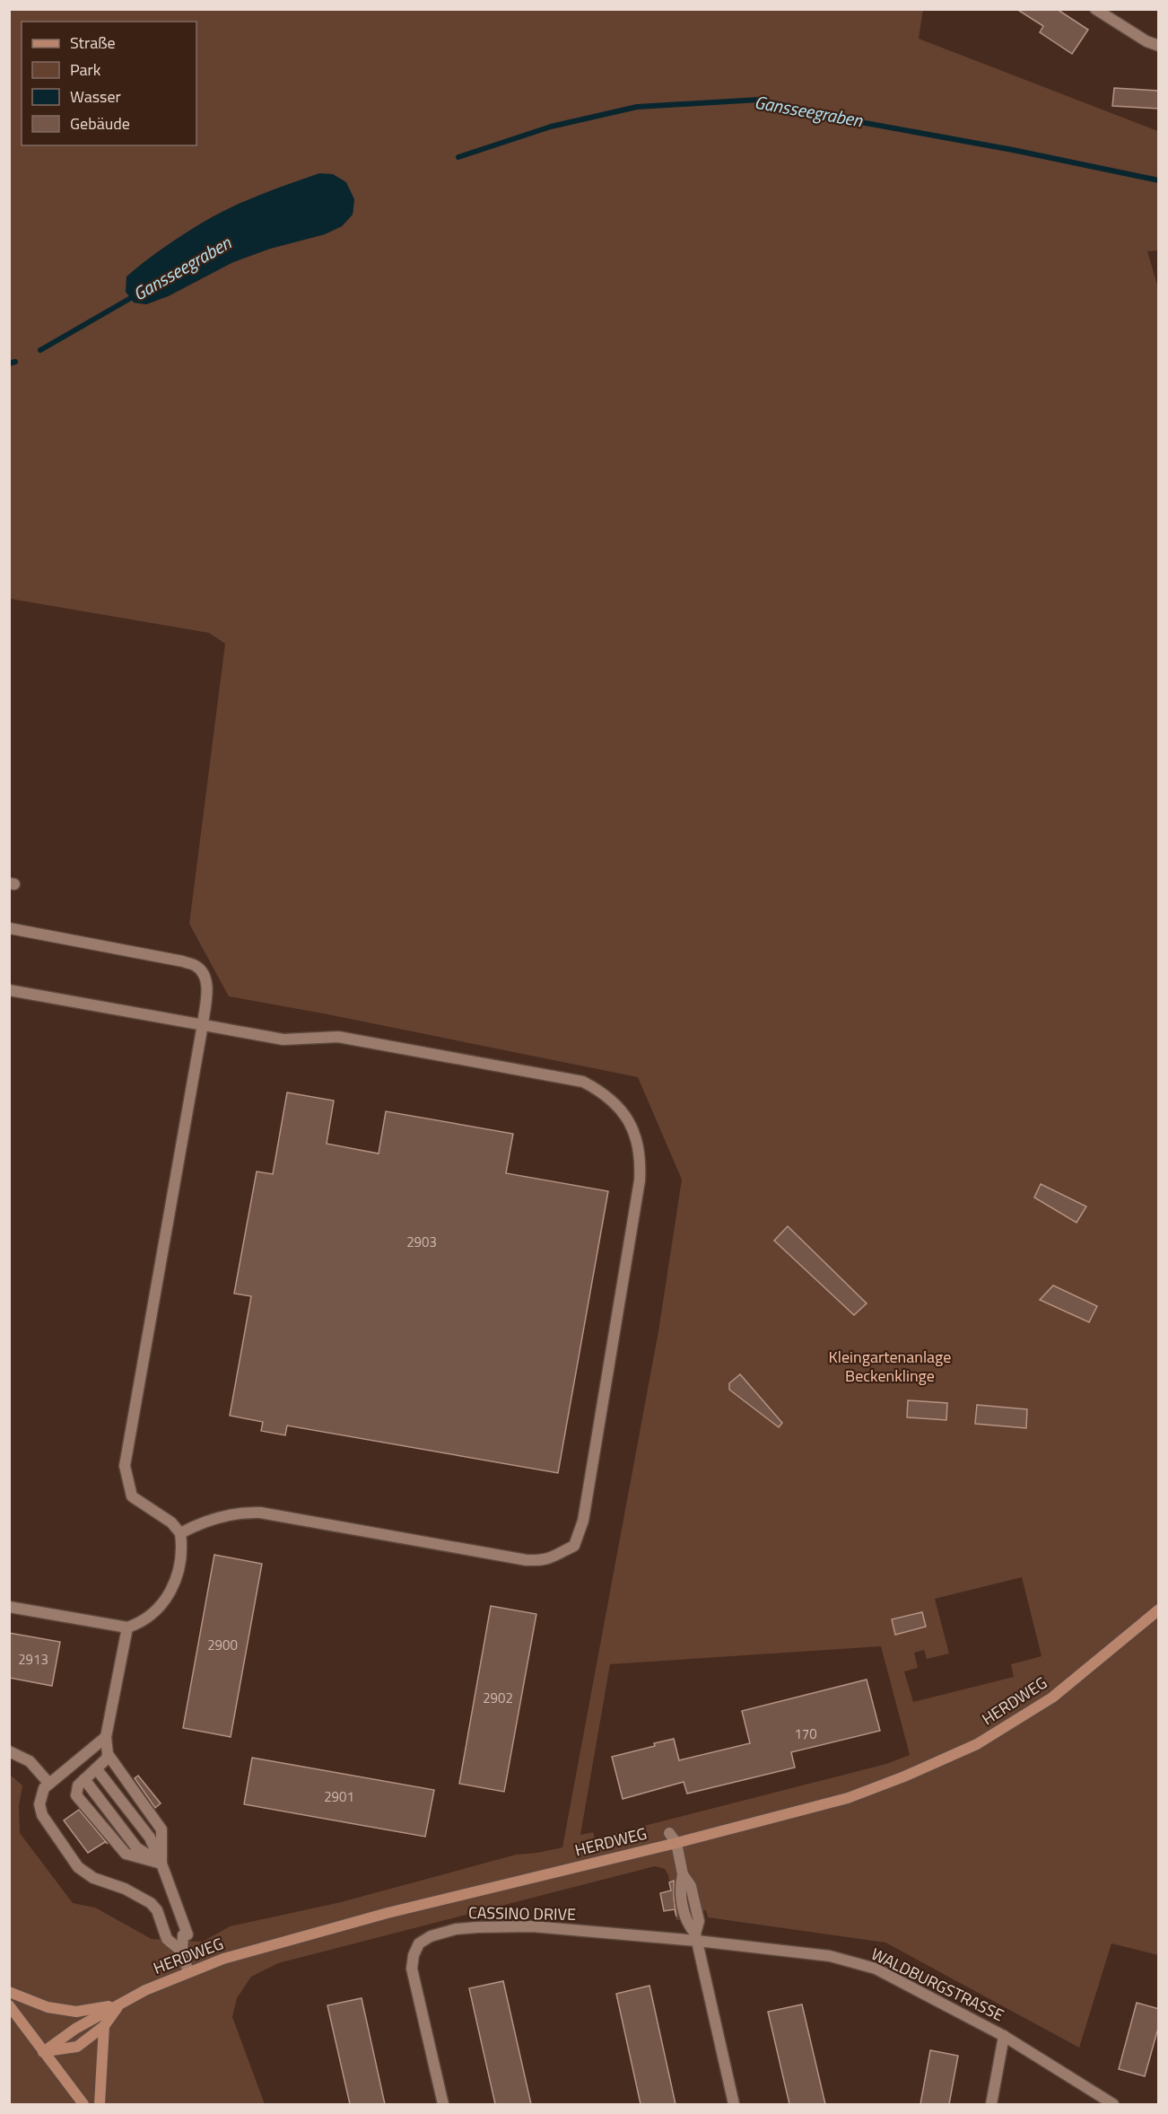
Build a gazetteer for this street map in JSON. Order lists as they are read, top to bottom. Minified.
{"streets":{"street":["HERDWEG","CASSINO DRIVE","WALDBURGSTRASSE"]},"crossings":[["CASSINO DRIVE","WALDBURGSTRASSE"]],"water":["Gansseegraben"],"parks":["Kleingartenanlage Beckenklinge"],"house_numbers":["2903","2900","2913","2902","170","2901"],"legend":["Straße","Park","Wasser","Gebäude"]}
